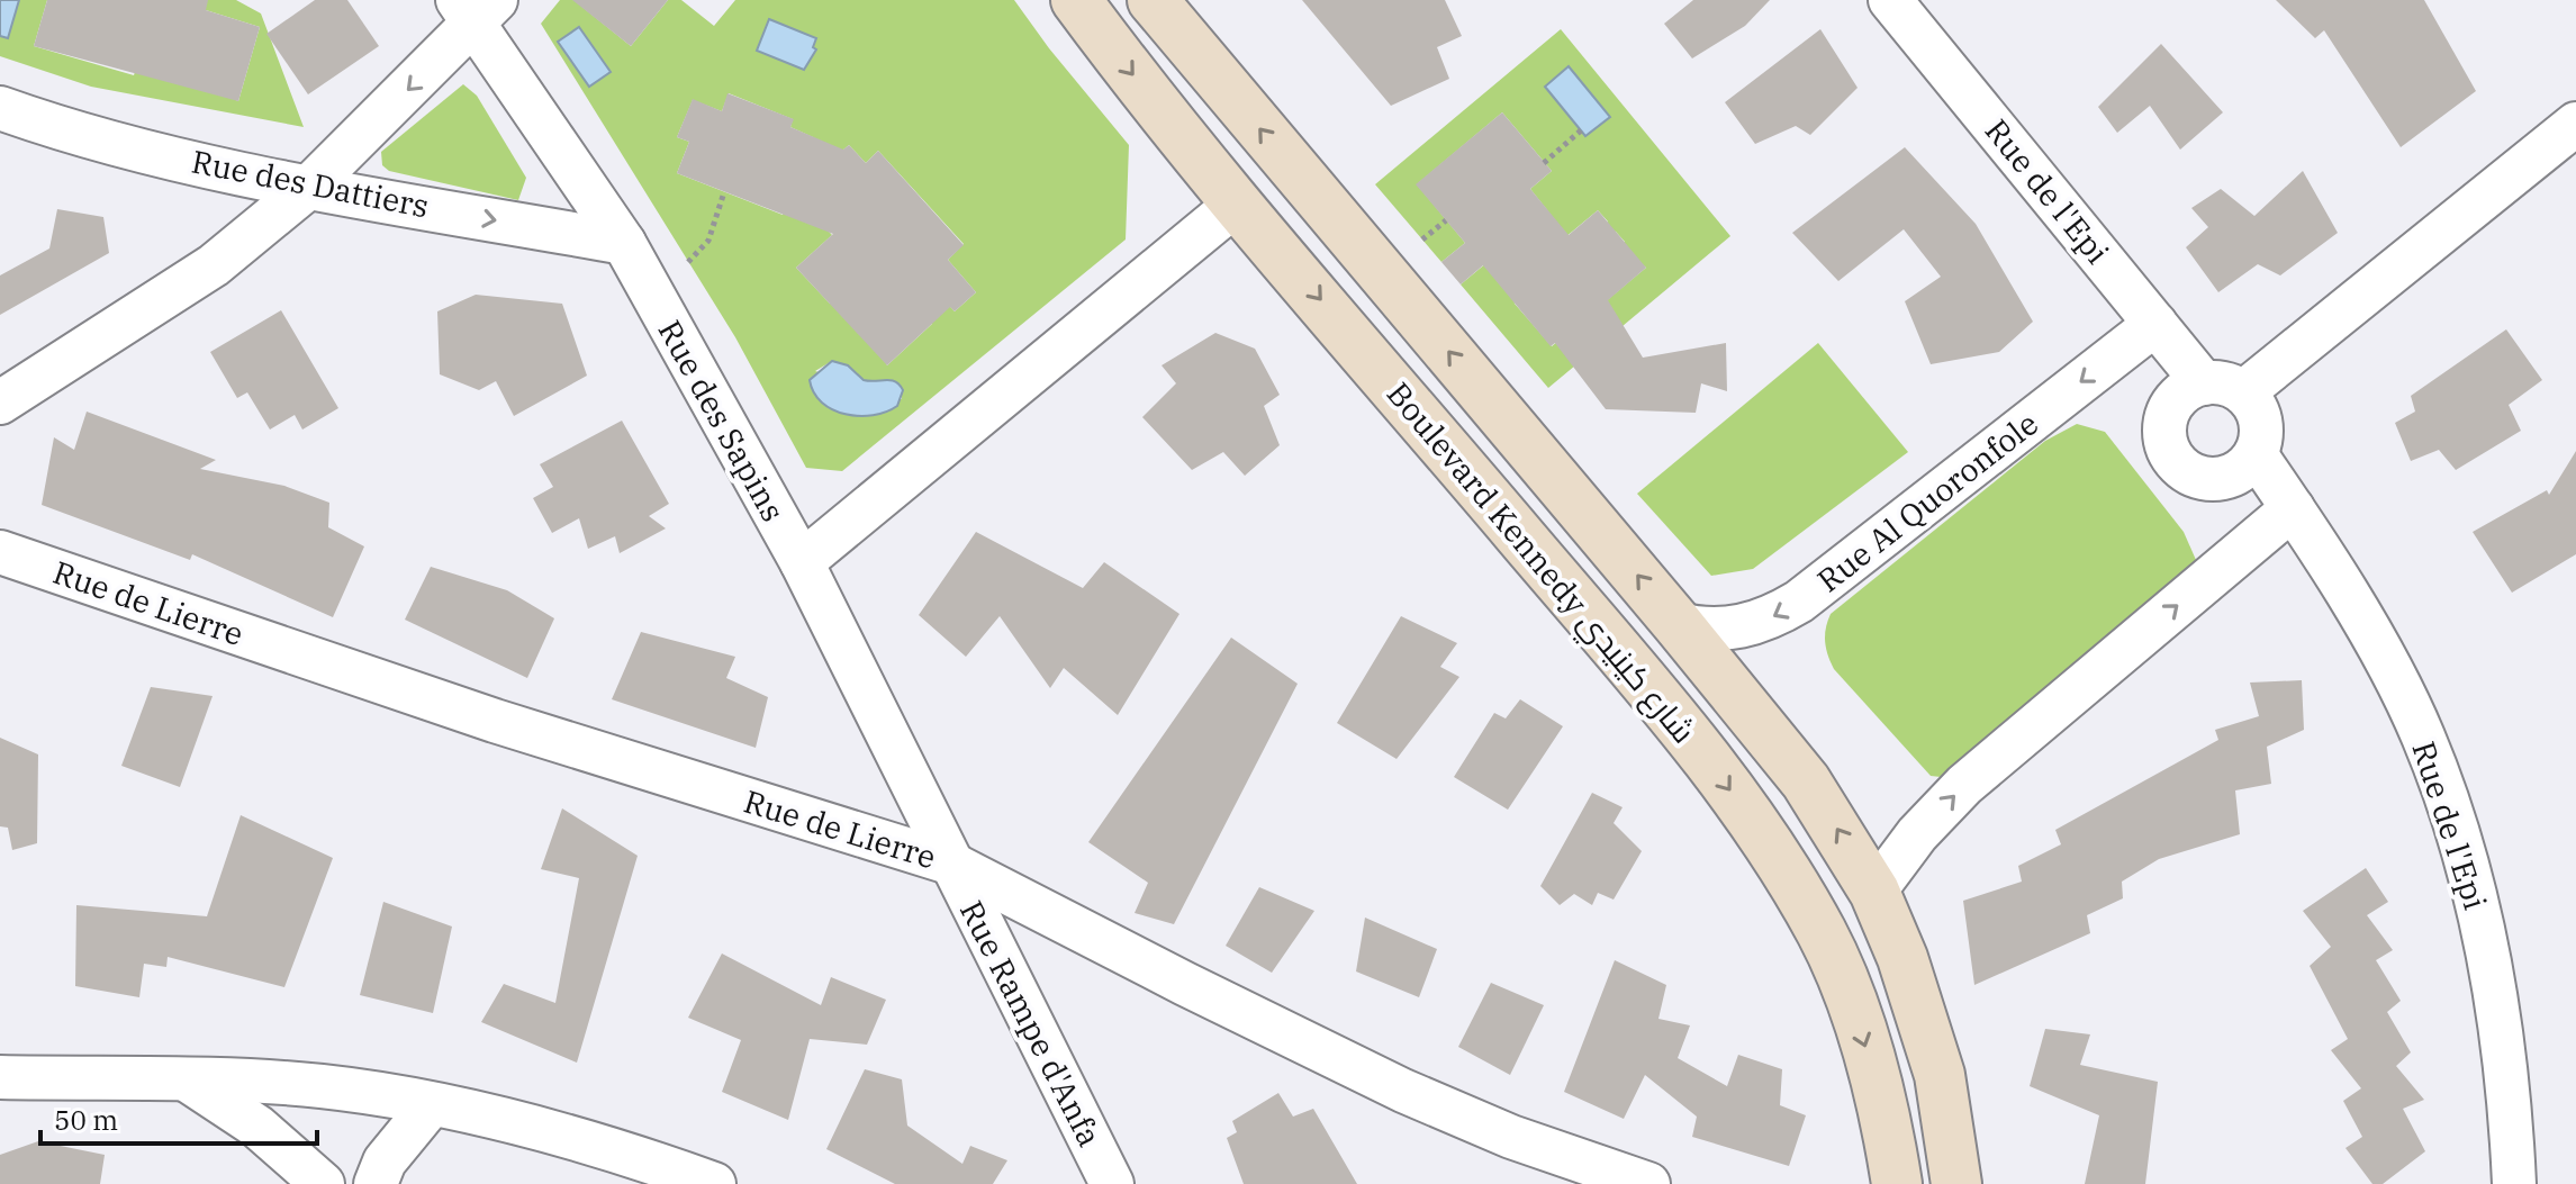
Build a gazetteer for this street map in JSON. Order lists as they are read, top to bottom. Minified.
{"streets":{"main road":["Boulevard Kennedy شارع كينيدي"],"street":["Rue des Dattiers","Rue de l'Epi","Rue des Sapins","Rue Al Quoronfole","Rue de Lierre","Rue Rampe d'Anfa"]},"crossings":[["Rue des Dattiers","Rue des Sapins"],["Rue de l'Epi","Rue Al Quoronfole"],["Rue des Sapins","Rue de Lierre"],["Rue des Sapins","Rue Rampe d'Anfa"],["Rue Al Quoronfole","Boulevard Kennedy شارع كينيدي"],["Rue de Lierre","Rue Rampe d'Anfa"]],"one_way":["Rue des Dattiers"],"scale_bar":"50 m"}
